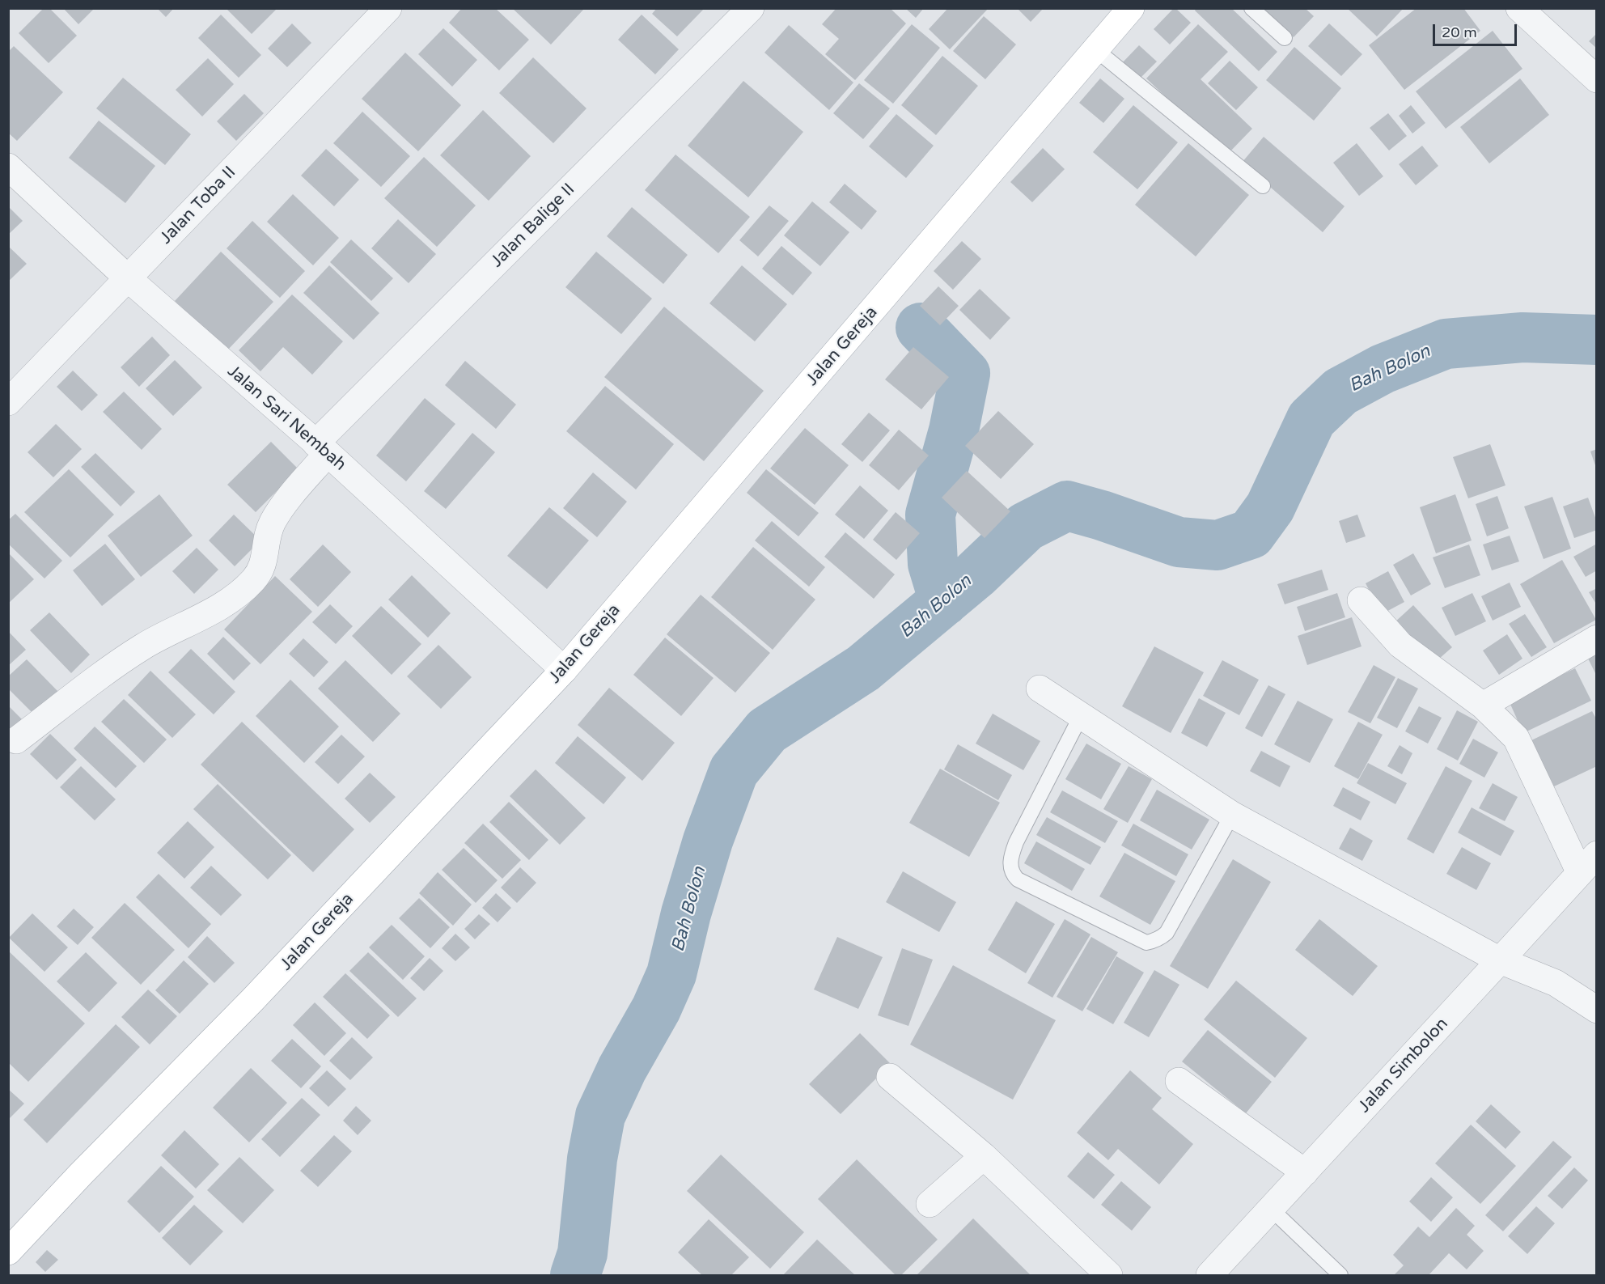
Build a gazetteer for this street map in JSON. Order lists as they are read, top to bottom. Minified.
{"streets":{"main road":["Jalan Gereja"],"street":["Jalan Toba II","Jalan Balige II","Jalan Sari Nembah","Jalan Simbolon"]},"crossings":[["Jalan Toba II","Jalan Sari Nembah"],["Jalan Balige II","Jalan Sari Nembah"],["Jalan Gereja","Jalan Sari Nembah"]],"water":["Bah Bolon"],"scale_bar":"20 m"}
